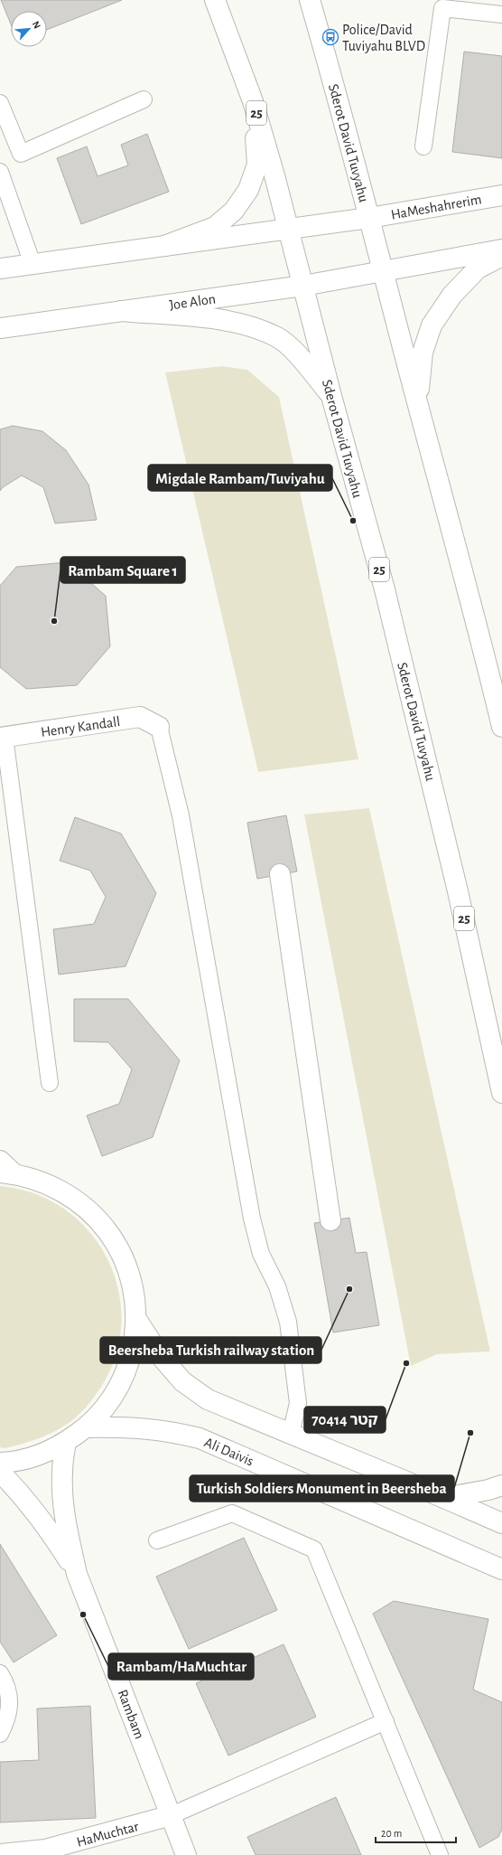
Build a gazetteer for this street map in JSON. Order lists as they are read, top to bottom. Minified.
{"streets":{"main road":["25","Sderot David Tuvyahu","HaMeshahrerim","Joe Alon","Henry Kandall","Ali Daivis","Rambam","HaMuchtar"]},"crossings":[["Sderot David Tuvyahu","HaMeshahrerim"],["Sderot David Tuvyahu","Joe Alon"],["Rambam","HaMuchtar"]],"places":{"bus stop":["Police/David Tuviyahu BLVD"],"other":["Migdale Rambam/Tuviyahu","Rambam Square 1","Beersheba Turkish railway station","קטר 70414","Turkish Soldiers Monument in Beersheba","Rambam/HaMuchtar"]},"scale_bar":"20 m","north":"top right"}
